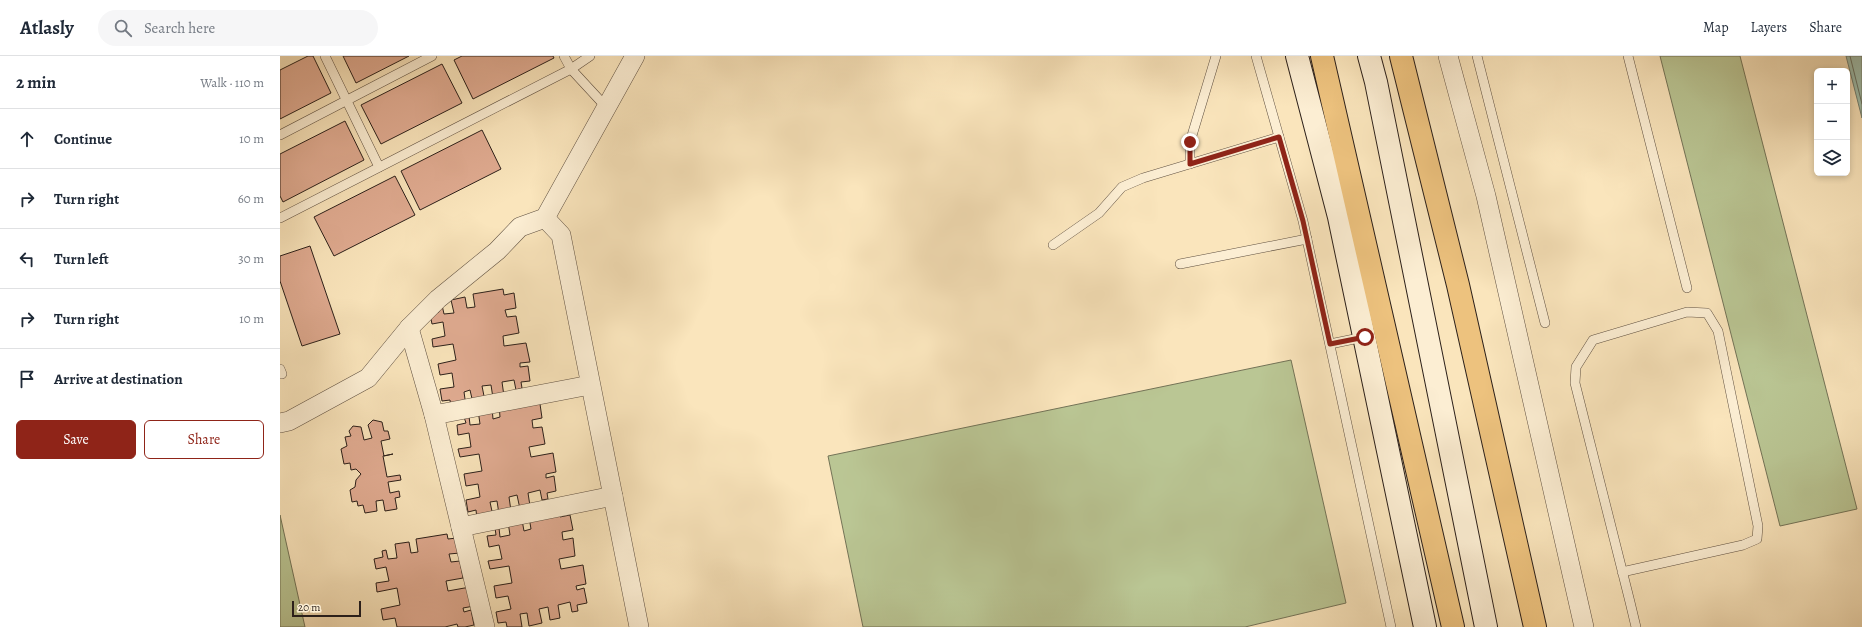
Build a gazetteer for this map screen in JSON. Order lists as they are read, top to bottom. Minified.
{"scale_bar":"20 m","page":{"header":"Atlasly","search":"Search here","nav":["Map","Layers","Share"],"heading":["2 min","Walk · 110 m"],"map_buttons":["+","−"],"list":[["Continue","10 m"],["Turn right","60 m"],["Turn left","30 m"],["Turn right","10 m"],"Arrive at destination"],"buttons":["Save","Share"],"scale":"20 m"}}
